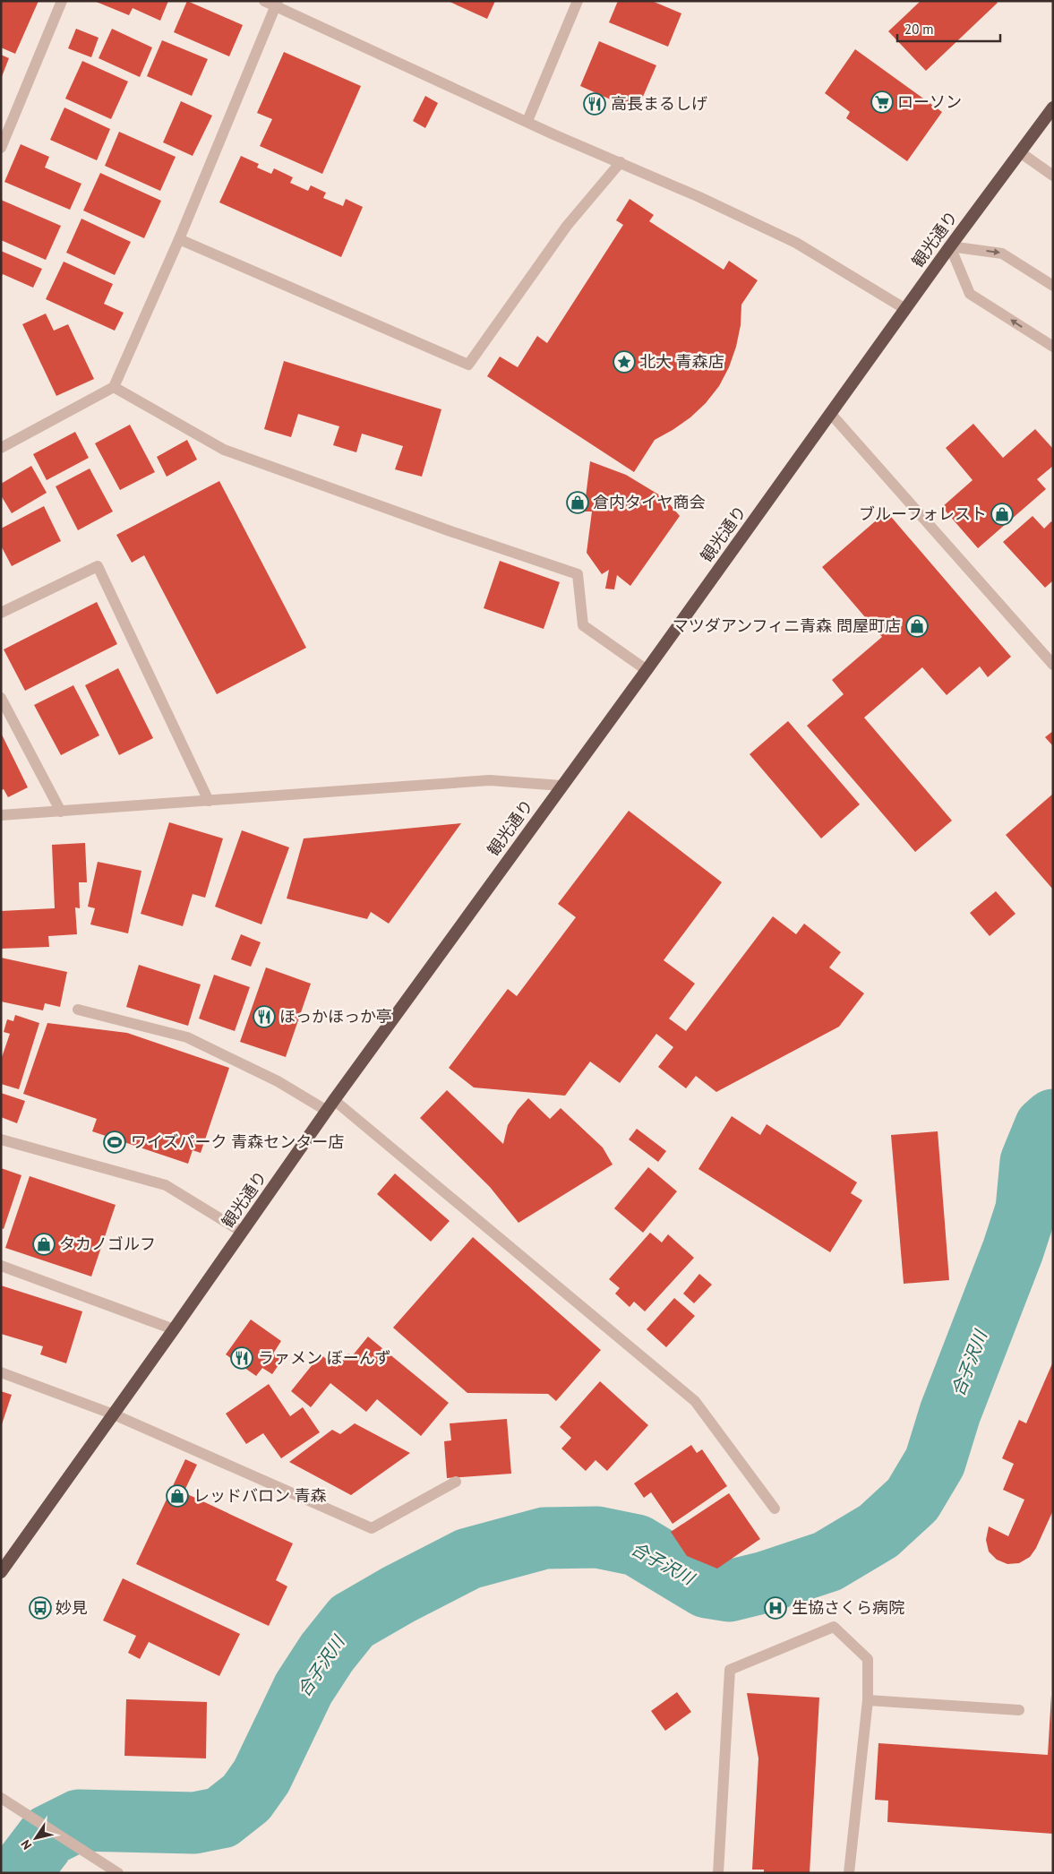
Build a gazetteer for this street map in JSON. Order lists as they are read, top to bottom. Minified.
{"streets":{"highway":["観光通り"]},"water":["合子沢川"],"places":{"supermarket":["ローソン"],"restaurant":["高長まるしげ","ほっかほっか亭","ラァメン ぼーんず"],"place":["北大 青森店"],"shop":["倉内タイヤ商会","ブルーフォレスト","マツダアンフィニ青森 問屋町店","タカノゴルフ","レッドバロン 青森"],"sports":["ワイズパーク 青森センター店"],"bus stop":["妙見"],"hospital":["生協さくら病院"]},"scale_bar":"20 m","north":"bottom left"}
